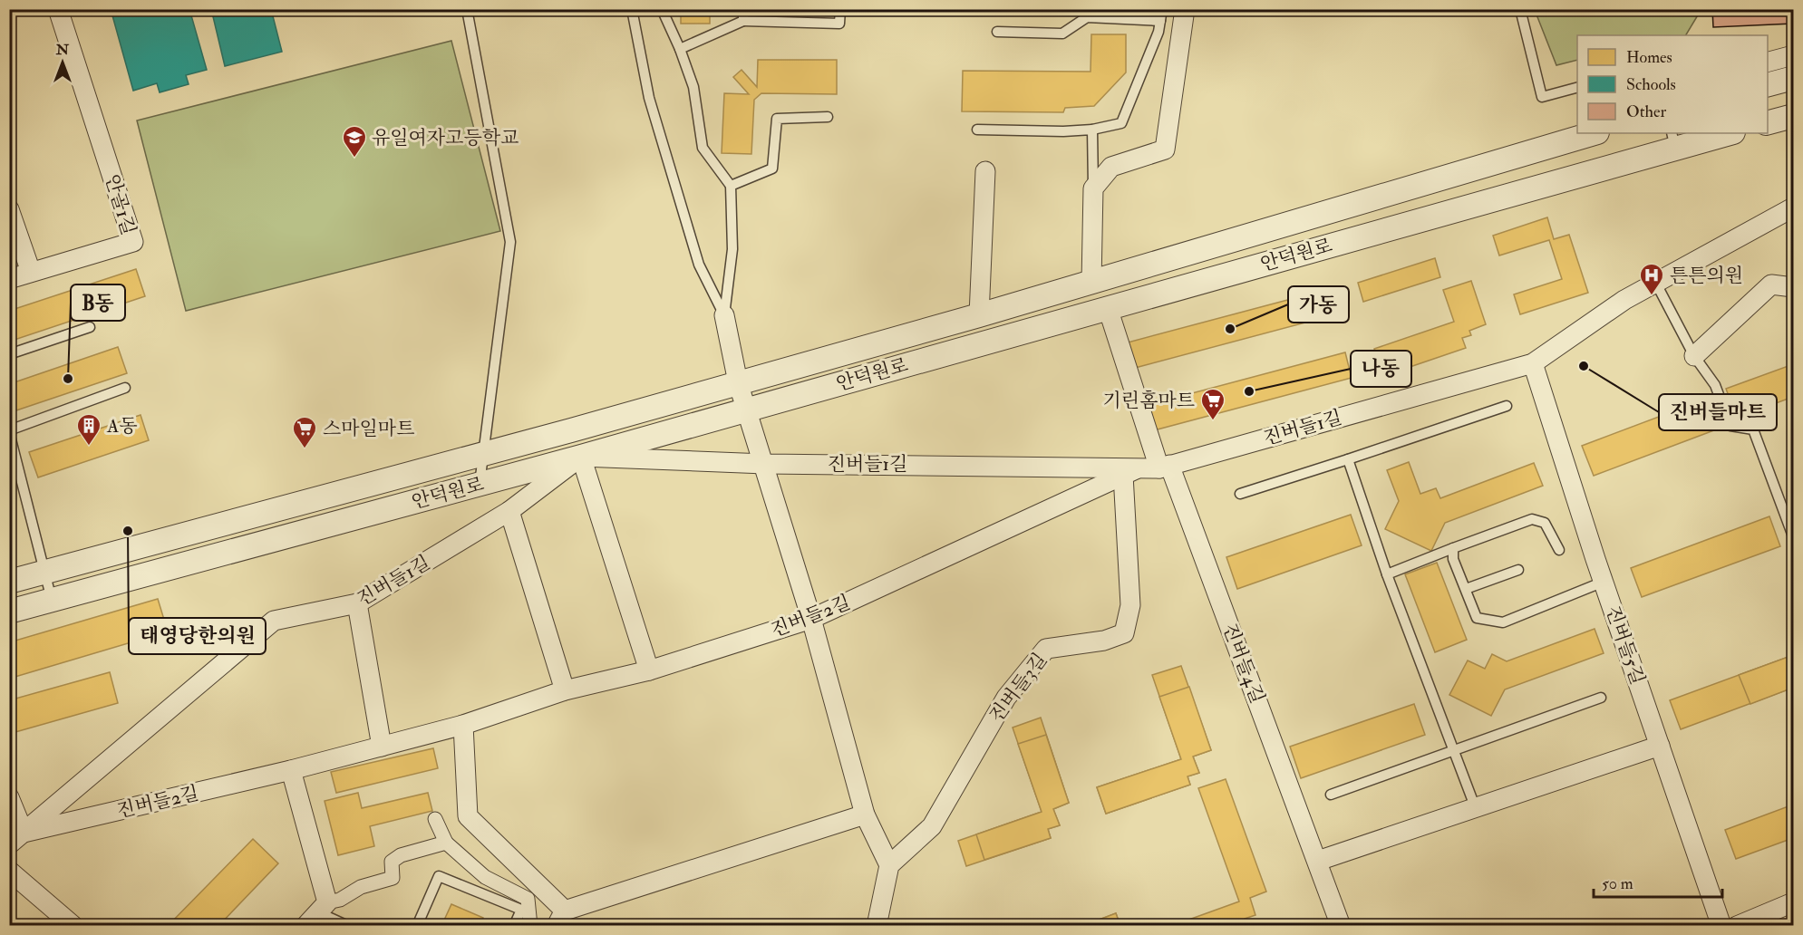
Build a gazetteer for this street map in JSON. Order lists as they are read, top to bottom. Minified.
{"streets":{"street":["안골1길","안덕원로","진버들1길","진버들2길","진버들5길","진버들4길","진버들3길"]},"crossings":[["안덕원로","진버들1길"],["안덕원로","진버들4길"],["진버들1길","진버들2길"],["진버들1길","진버들5길"],["진버들1길","진버들4길"],["진버들2길","진버들4길"],["진버들2길","진버들3길"]],"places":{"school or university":["유일여자고등학교"],"hospital":["튼튼의원"],"other":["가동","진버들마트","B동","나동","태영당한의원"],"supermarket":["기린홈마트","스마일마트"],"building":["A동"]},"legend":["Homes","Schools","Other"],"scale_bar":"50 m","north":"top"}
